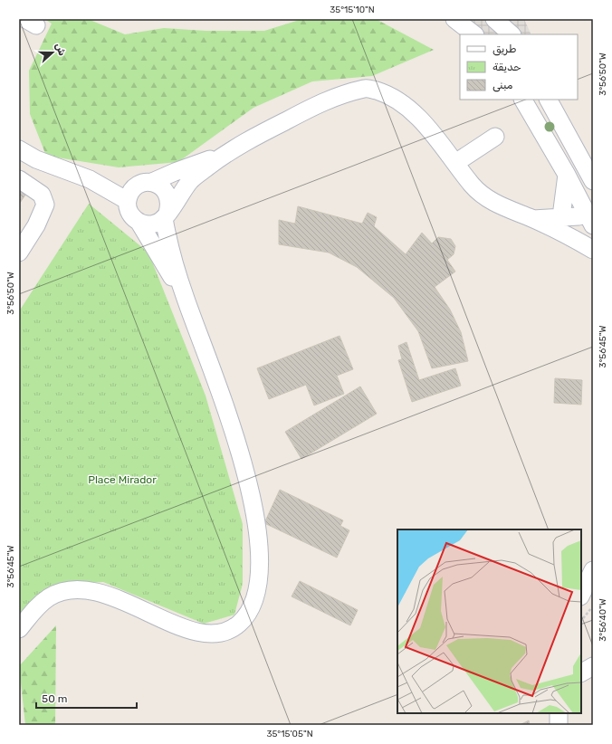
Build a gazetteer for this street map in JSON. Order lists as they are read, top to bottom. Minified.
{"parks":["Place Mirador"],"legend":["طريق","حديقة","مبنى"],"scale_bar":"50 m","north":"right","coordinates":["35°15'10\"N","3°56'50\"W","3°56'45\"W","3°56'40\"W","35°15'05\"N"]}
